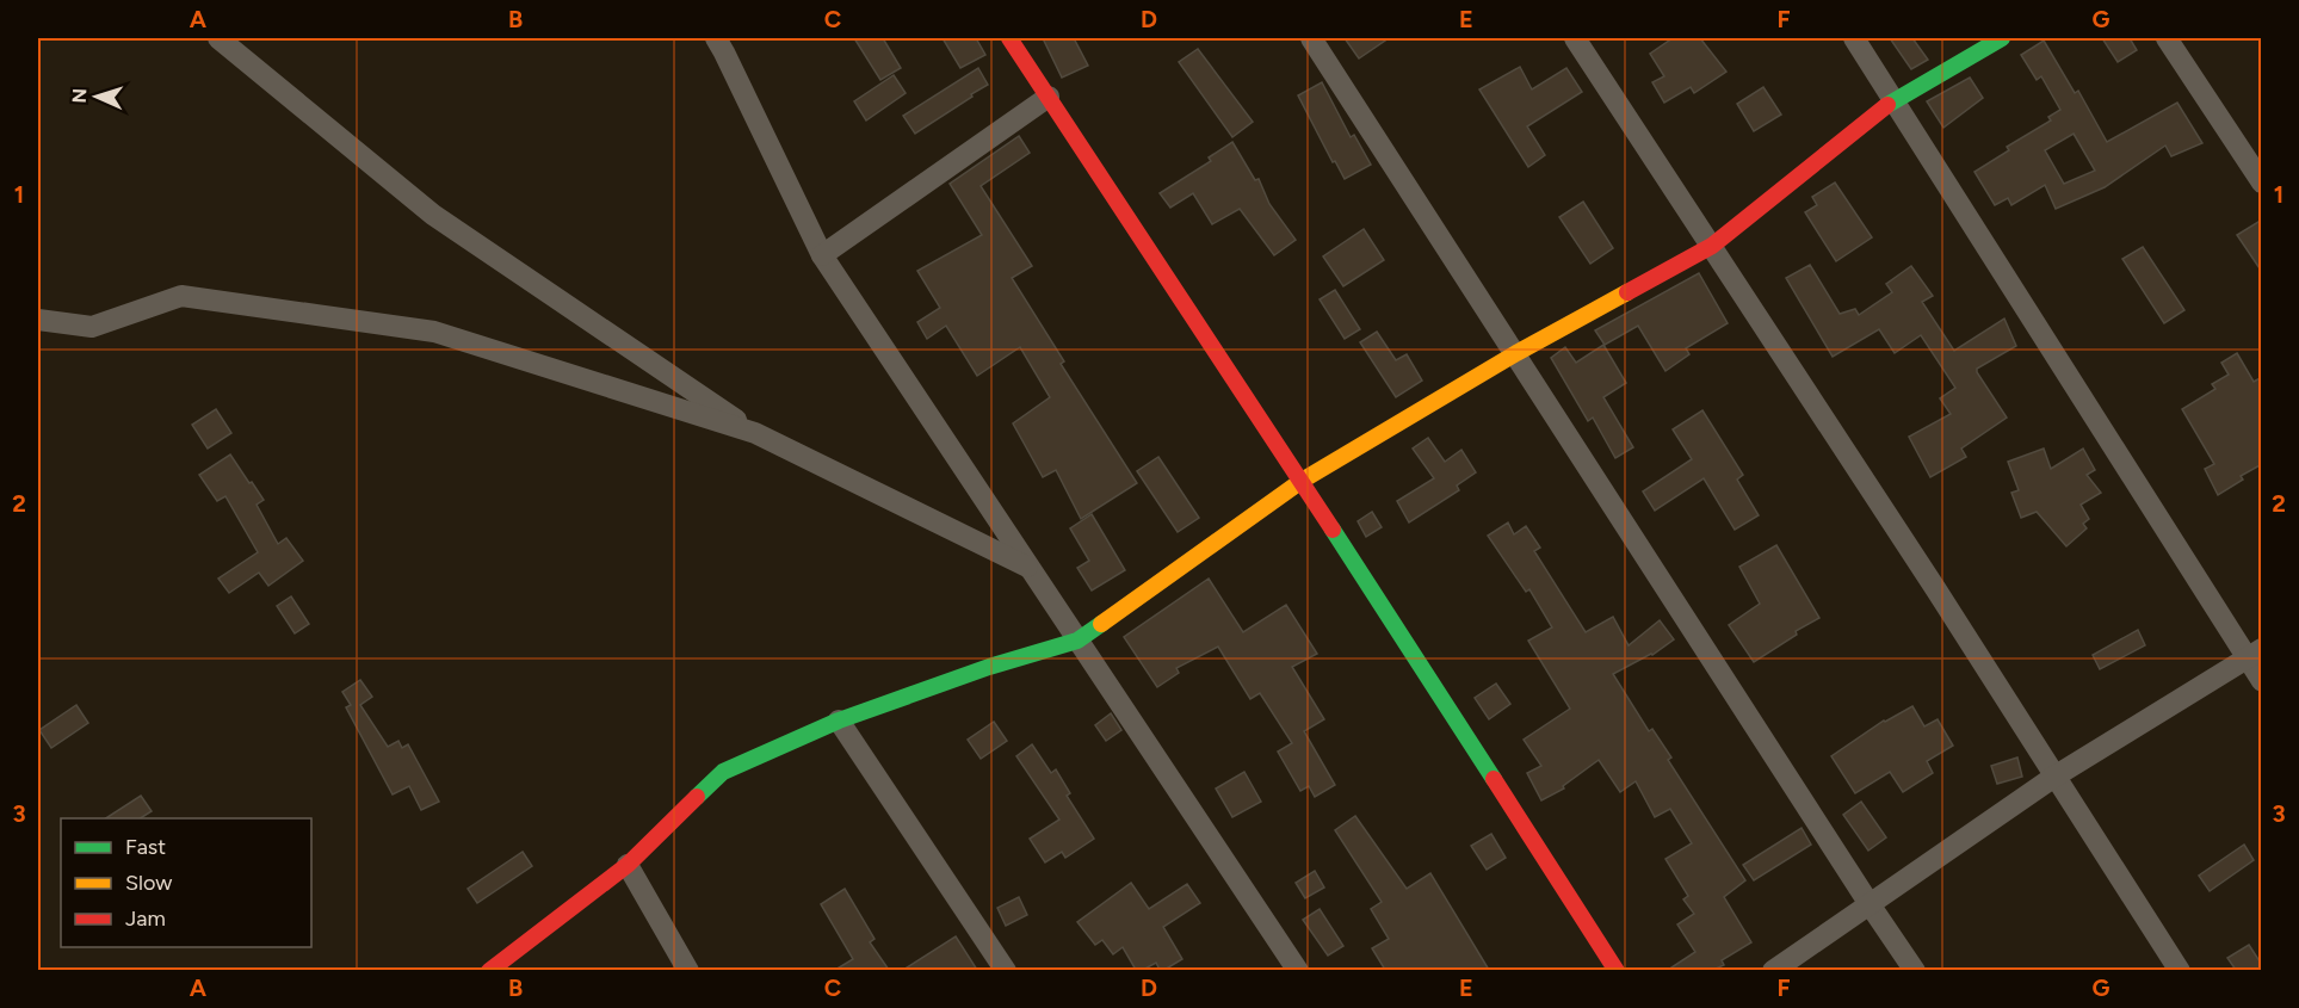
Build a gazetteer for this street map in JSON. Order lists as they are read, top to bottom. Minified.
{"legend":["Fast","Slow","Jam"],"north":"left","grid":{"columns":["A","B","C","D","E","F","G"],"rows":["1","2","3"]}}
